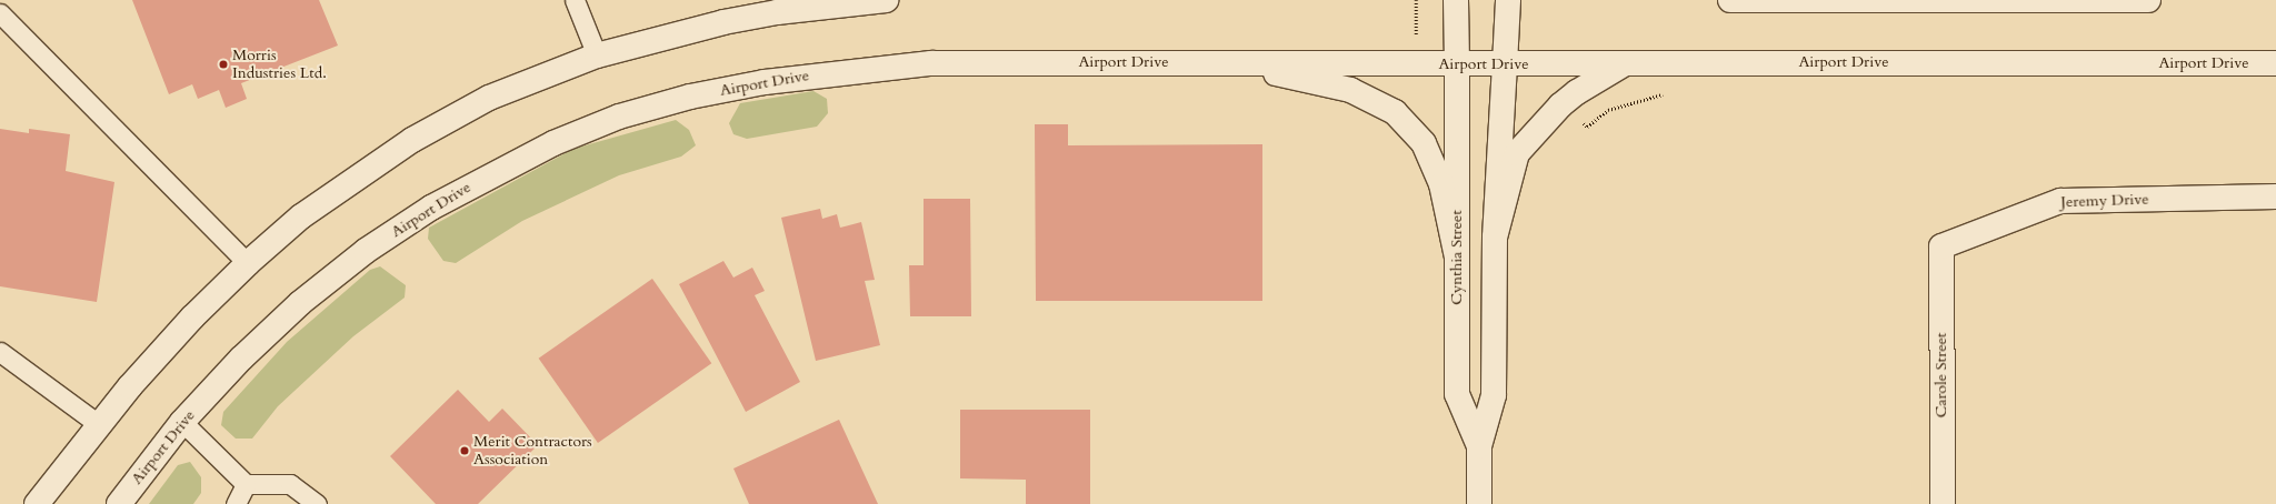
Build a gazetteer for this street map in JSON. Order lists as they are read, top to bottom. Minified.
{"streets":{"main road":["Airport Drive","Jeremy Drive","Cynthia Street","Carole Street"]},"crossings":[["Airport Drive","Cynthia Street"],["Jeremy Drive","Carole Street"]],"places":["Morris Industries Ltd.","Merit Contractors Association"]}
